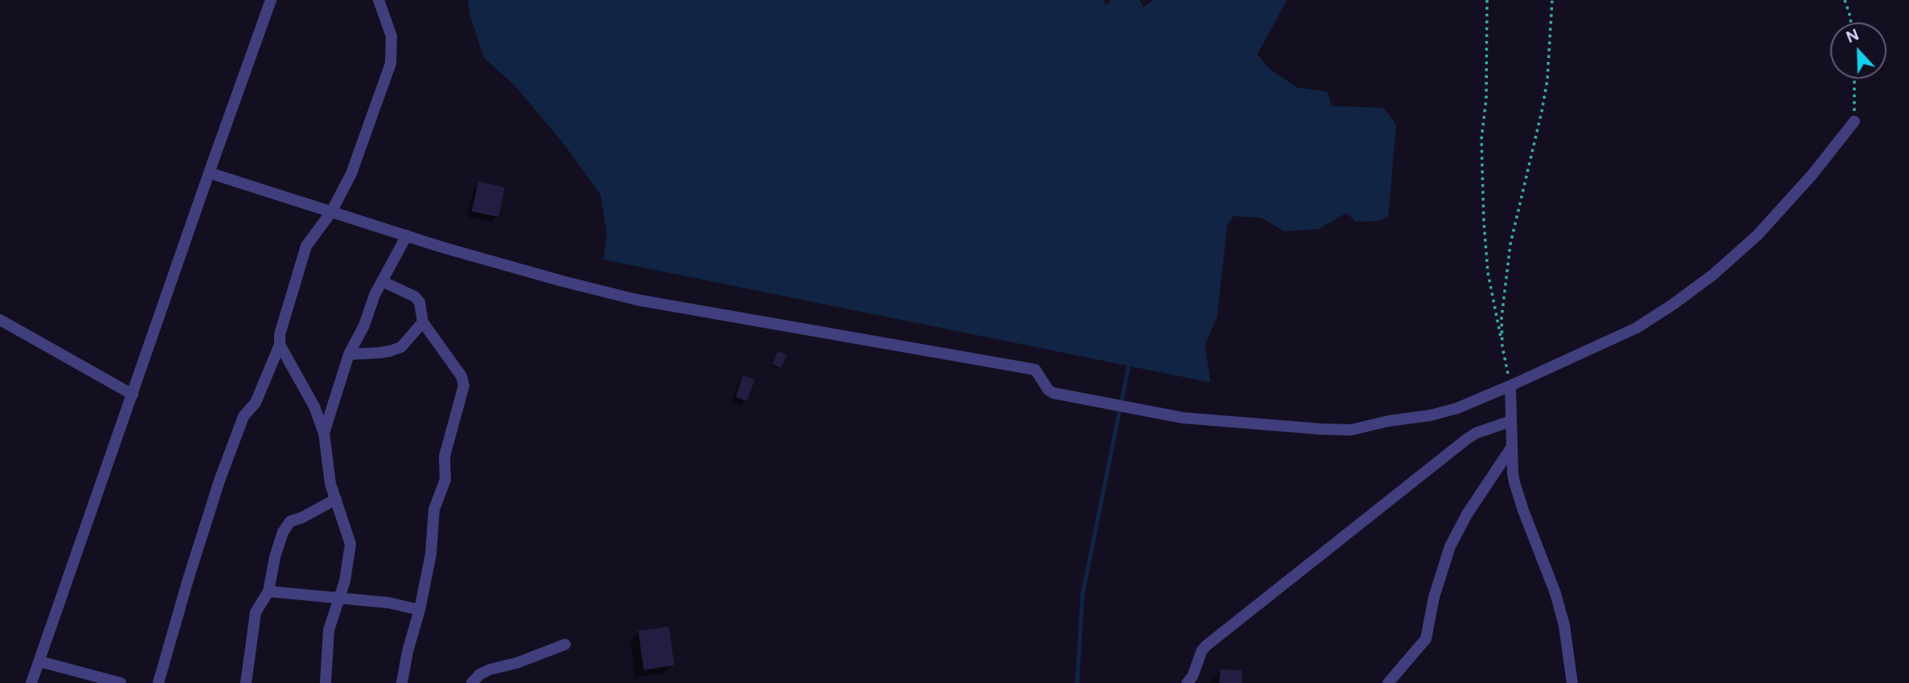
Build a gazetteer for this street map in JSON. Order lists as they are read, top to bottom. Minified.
{"north":"top"}
